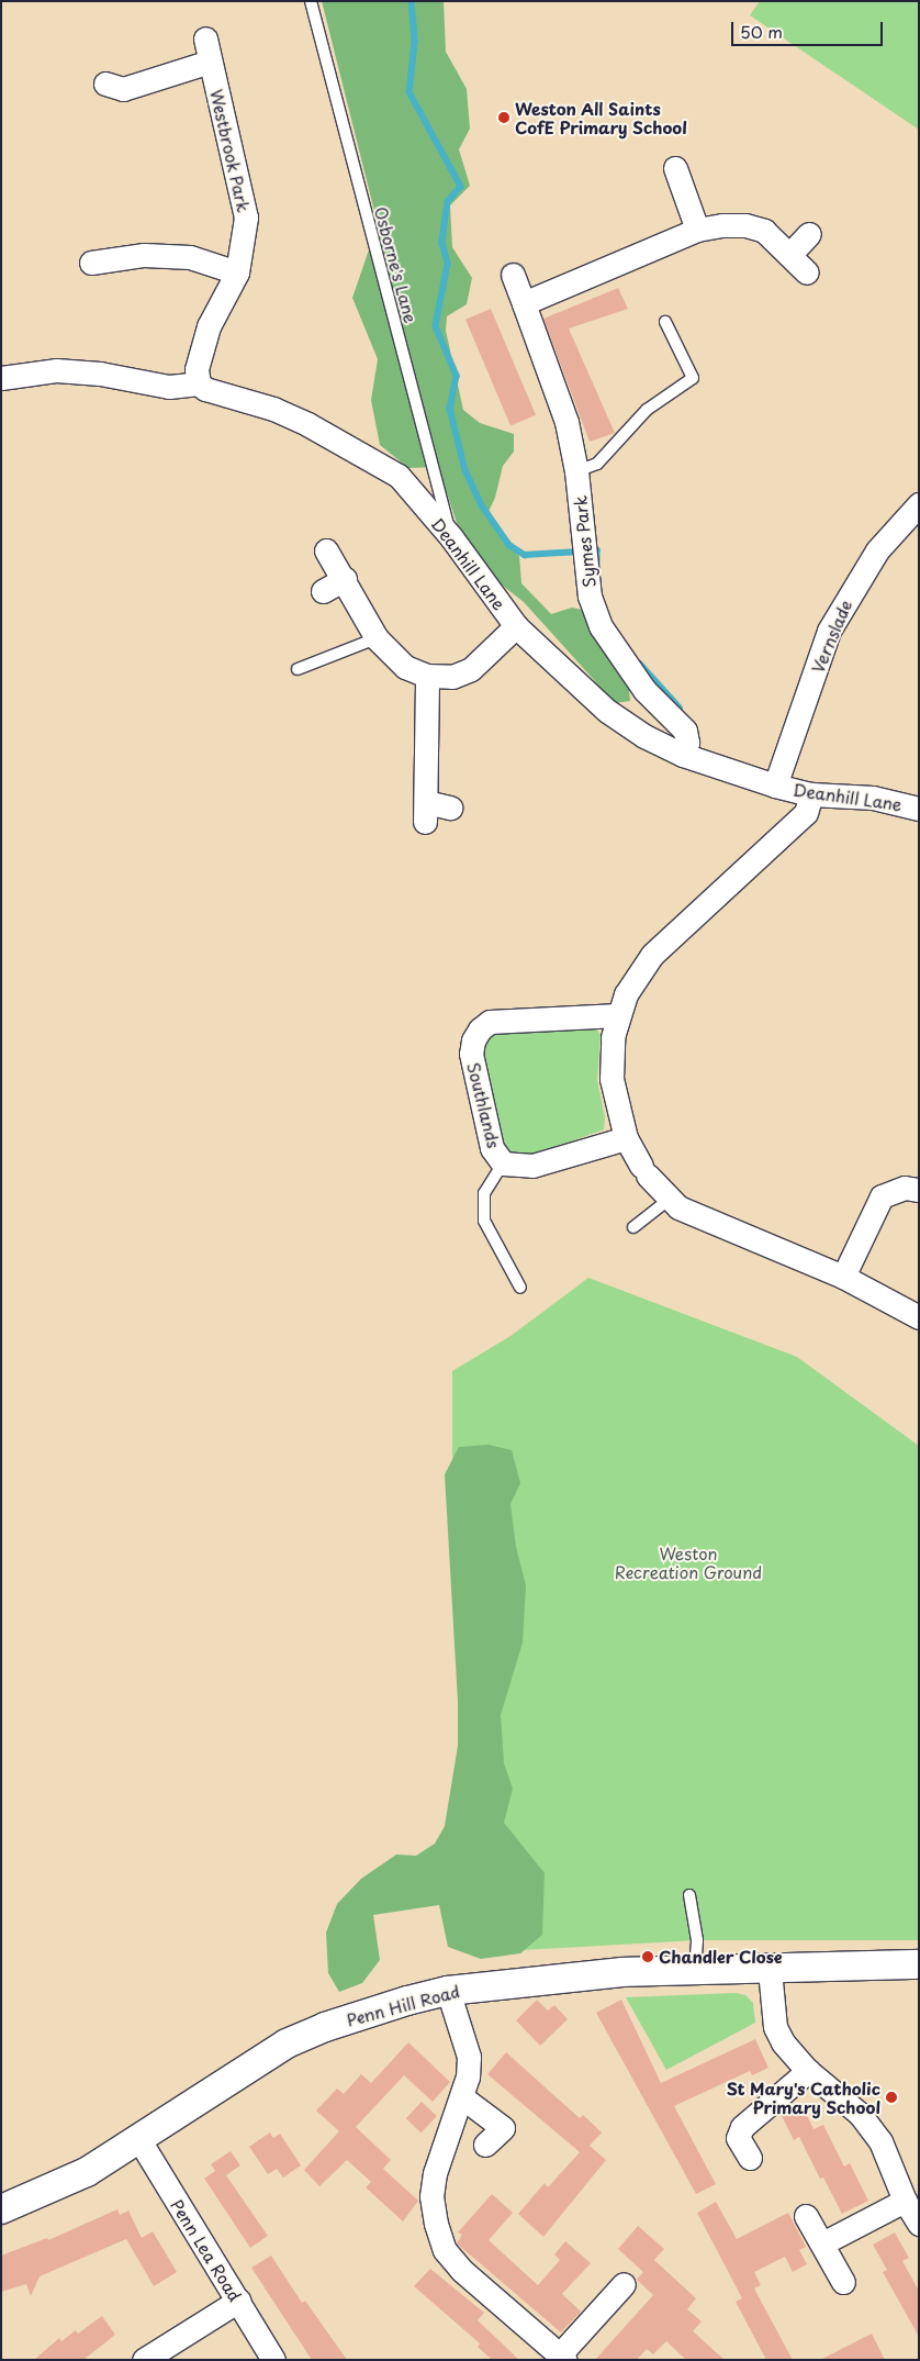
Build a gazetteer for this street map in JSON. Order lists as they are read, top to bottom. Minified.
{"streets":{"street":["Westbrook Park","Symes Park","Deanhill Lane","Vernslade","Southlands","Penn Hill Road","Penn Lea Road"],"lane":["Osborne's Lane"]},"crossings":[["Westbrook Park","Deanhill Lane"],["Osborne's Lane","Deanhill Lane"],["Symes Park","Deanhill Lane"],["Deanhill Lane","Vernslade"],["Penn Hill Road","Penn Lea Road"]],"parks":["Weston Recreation Ground"],"places":["Weston All Saints CofE Primary School","Chandler Close","St Mary's Catholic Primary School"],"scale_bar":"50 m"}
